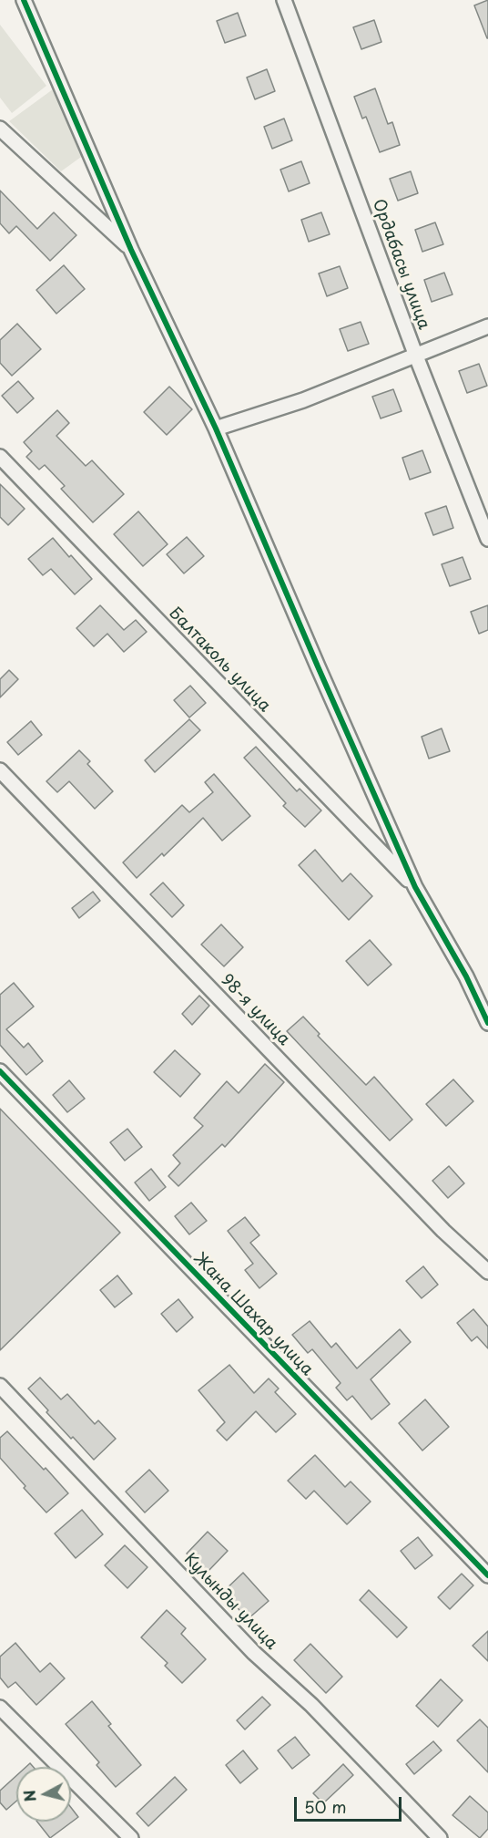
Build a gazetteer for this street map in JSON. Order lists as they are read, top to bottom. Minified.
{"streets":{"street":["Ордабасы улица","Балтаколь улица","98-я улица","Жана Шахар улица","Кулынды улица"]},"scale_bar":"50 m","north":"left"}
